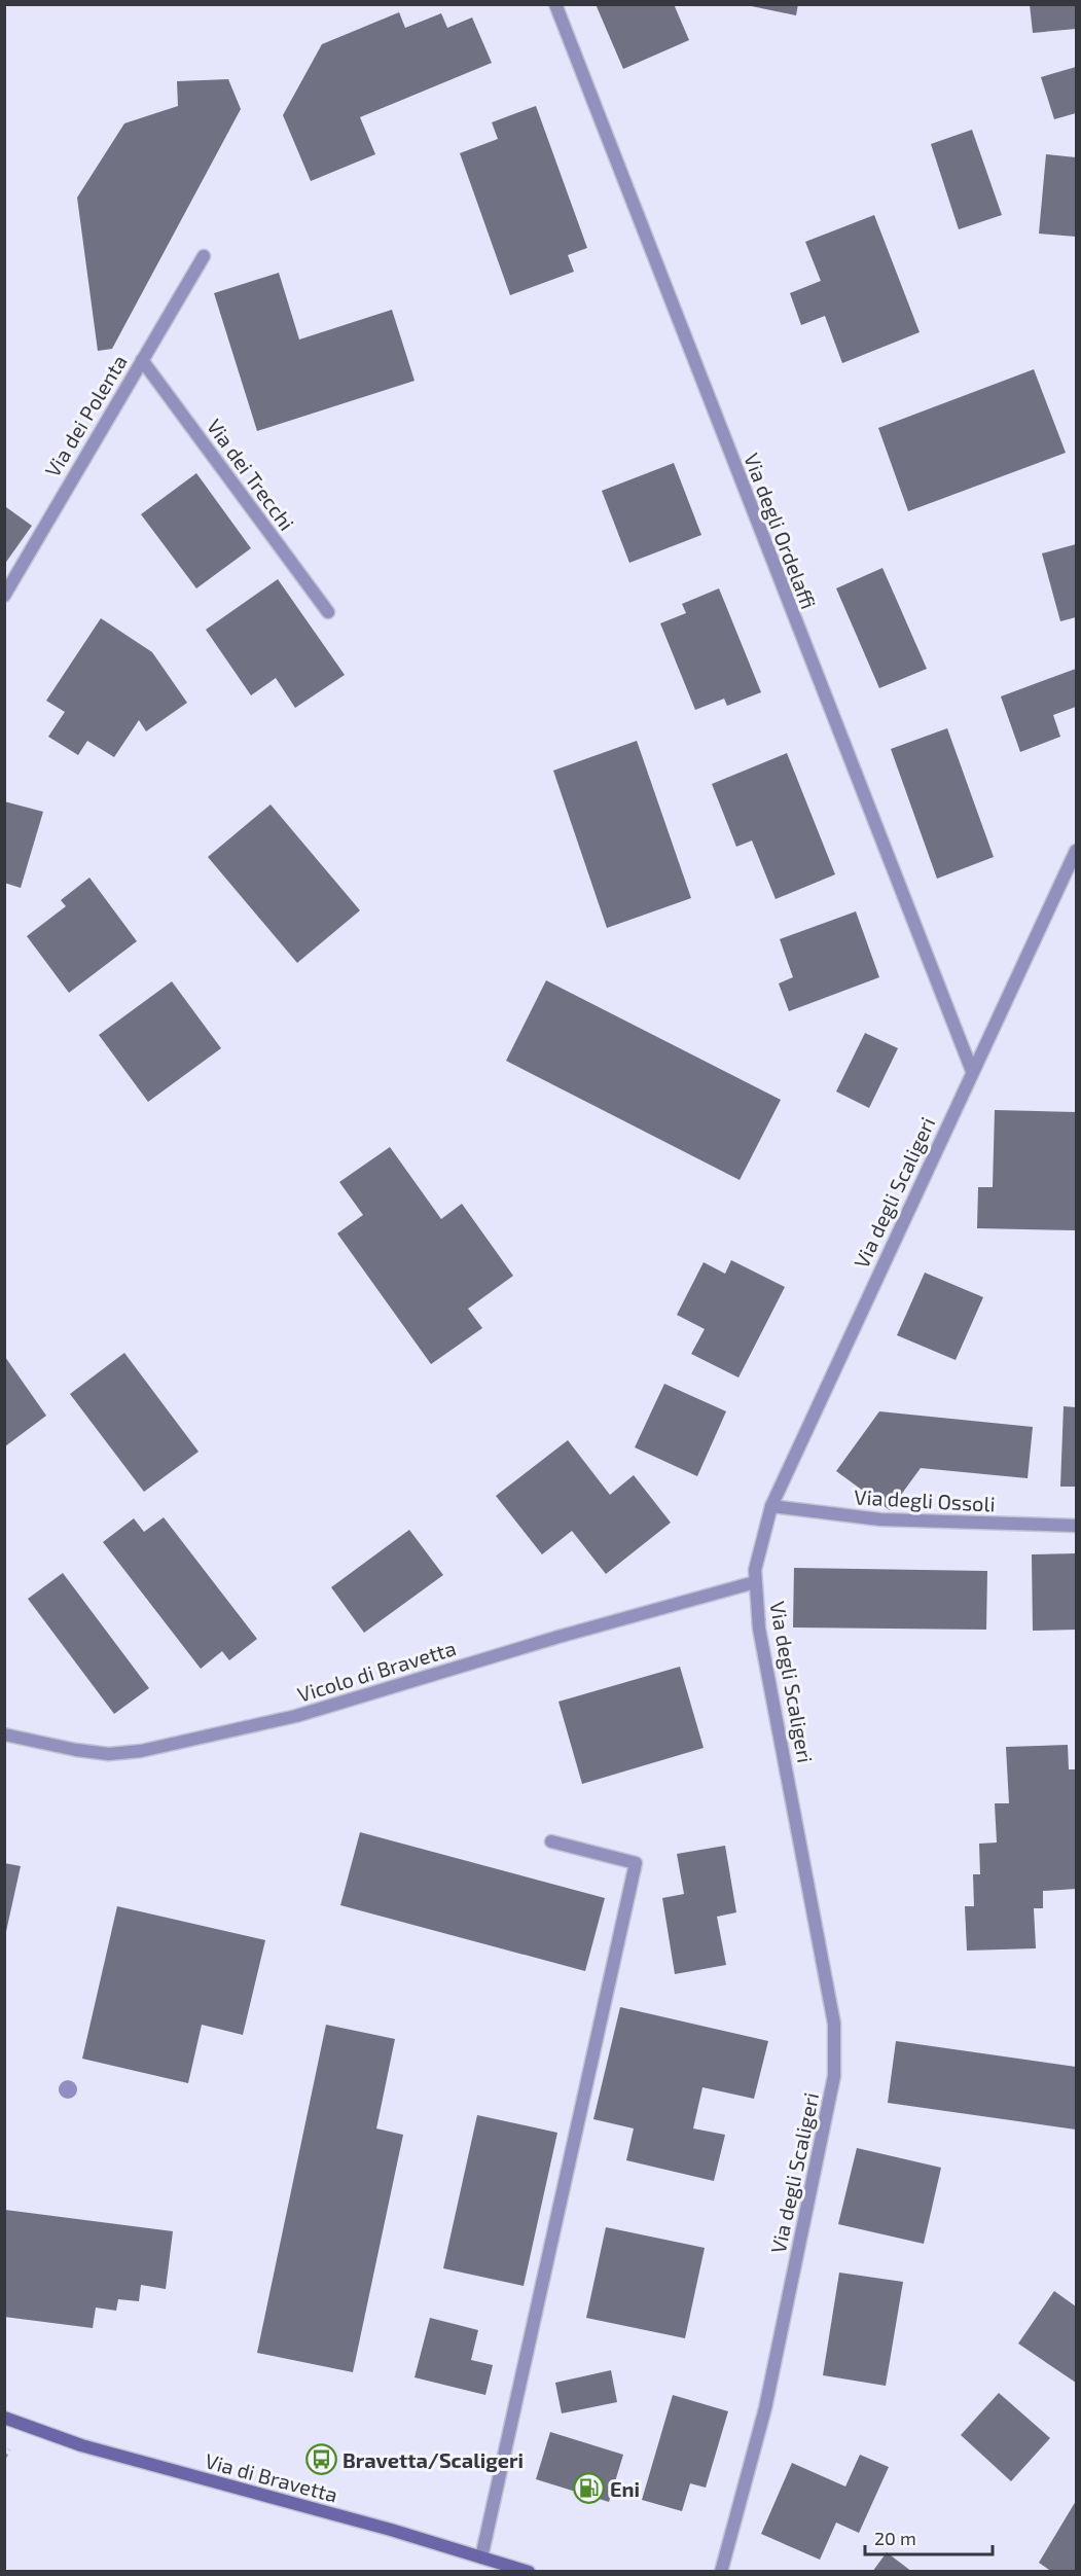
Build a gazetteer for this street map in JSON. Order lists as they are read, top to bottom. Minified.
{"streets":{"main road":["Via di Bravetta"],"street":["Via dei Polenta","Via dei Trecchi","Via degli Ordelaffi","Via degli Scaligeri","Via degli Ossoli","Vicolo di Bravetta"]},"crossings":[["Via dei Polenta","Via dei Trecchi"],["Via degli Ordelaffi","Via degli Scaligeri"],["Via degli Scaligeri","Via degli Ossoli"],["Via degli Scaligeri","Vicolo di Bravetta"]],"places":{"bus stop":["Bravetta/Scaligeri"],"fuel station":["Eni"]},"scale_bar":"20 m"}
